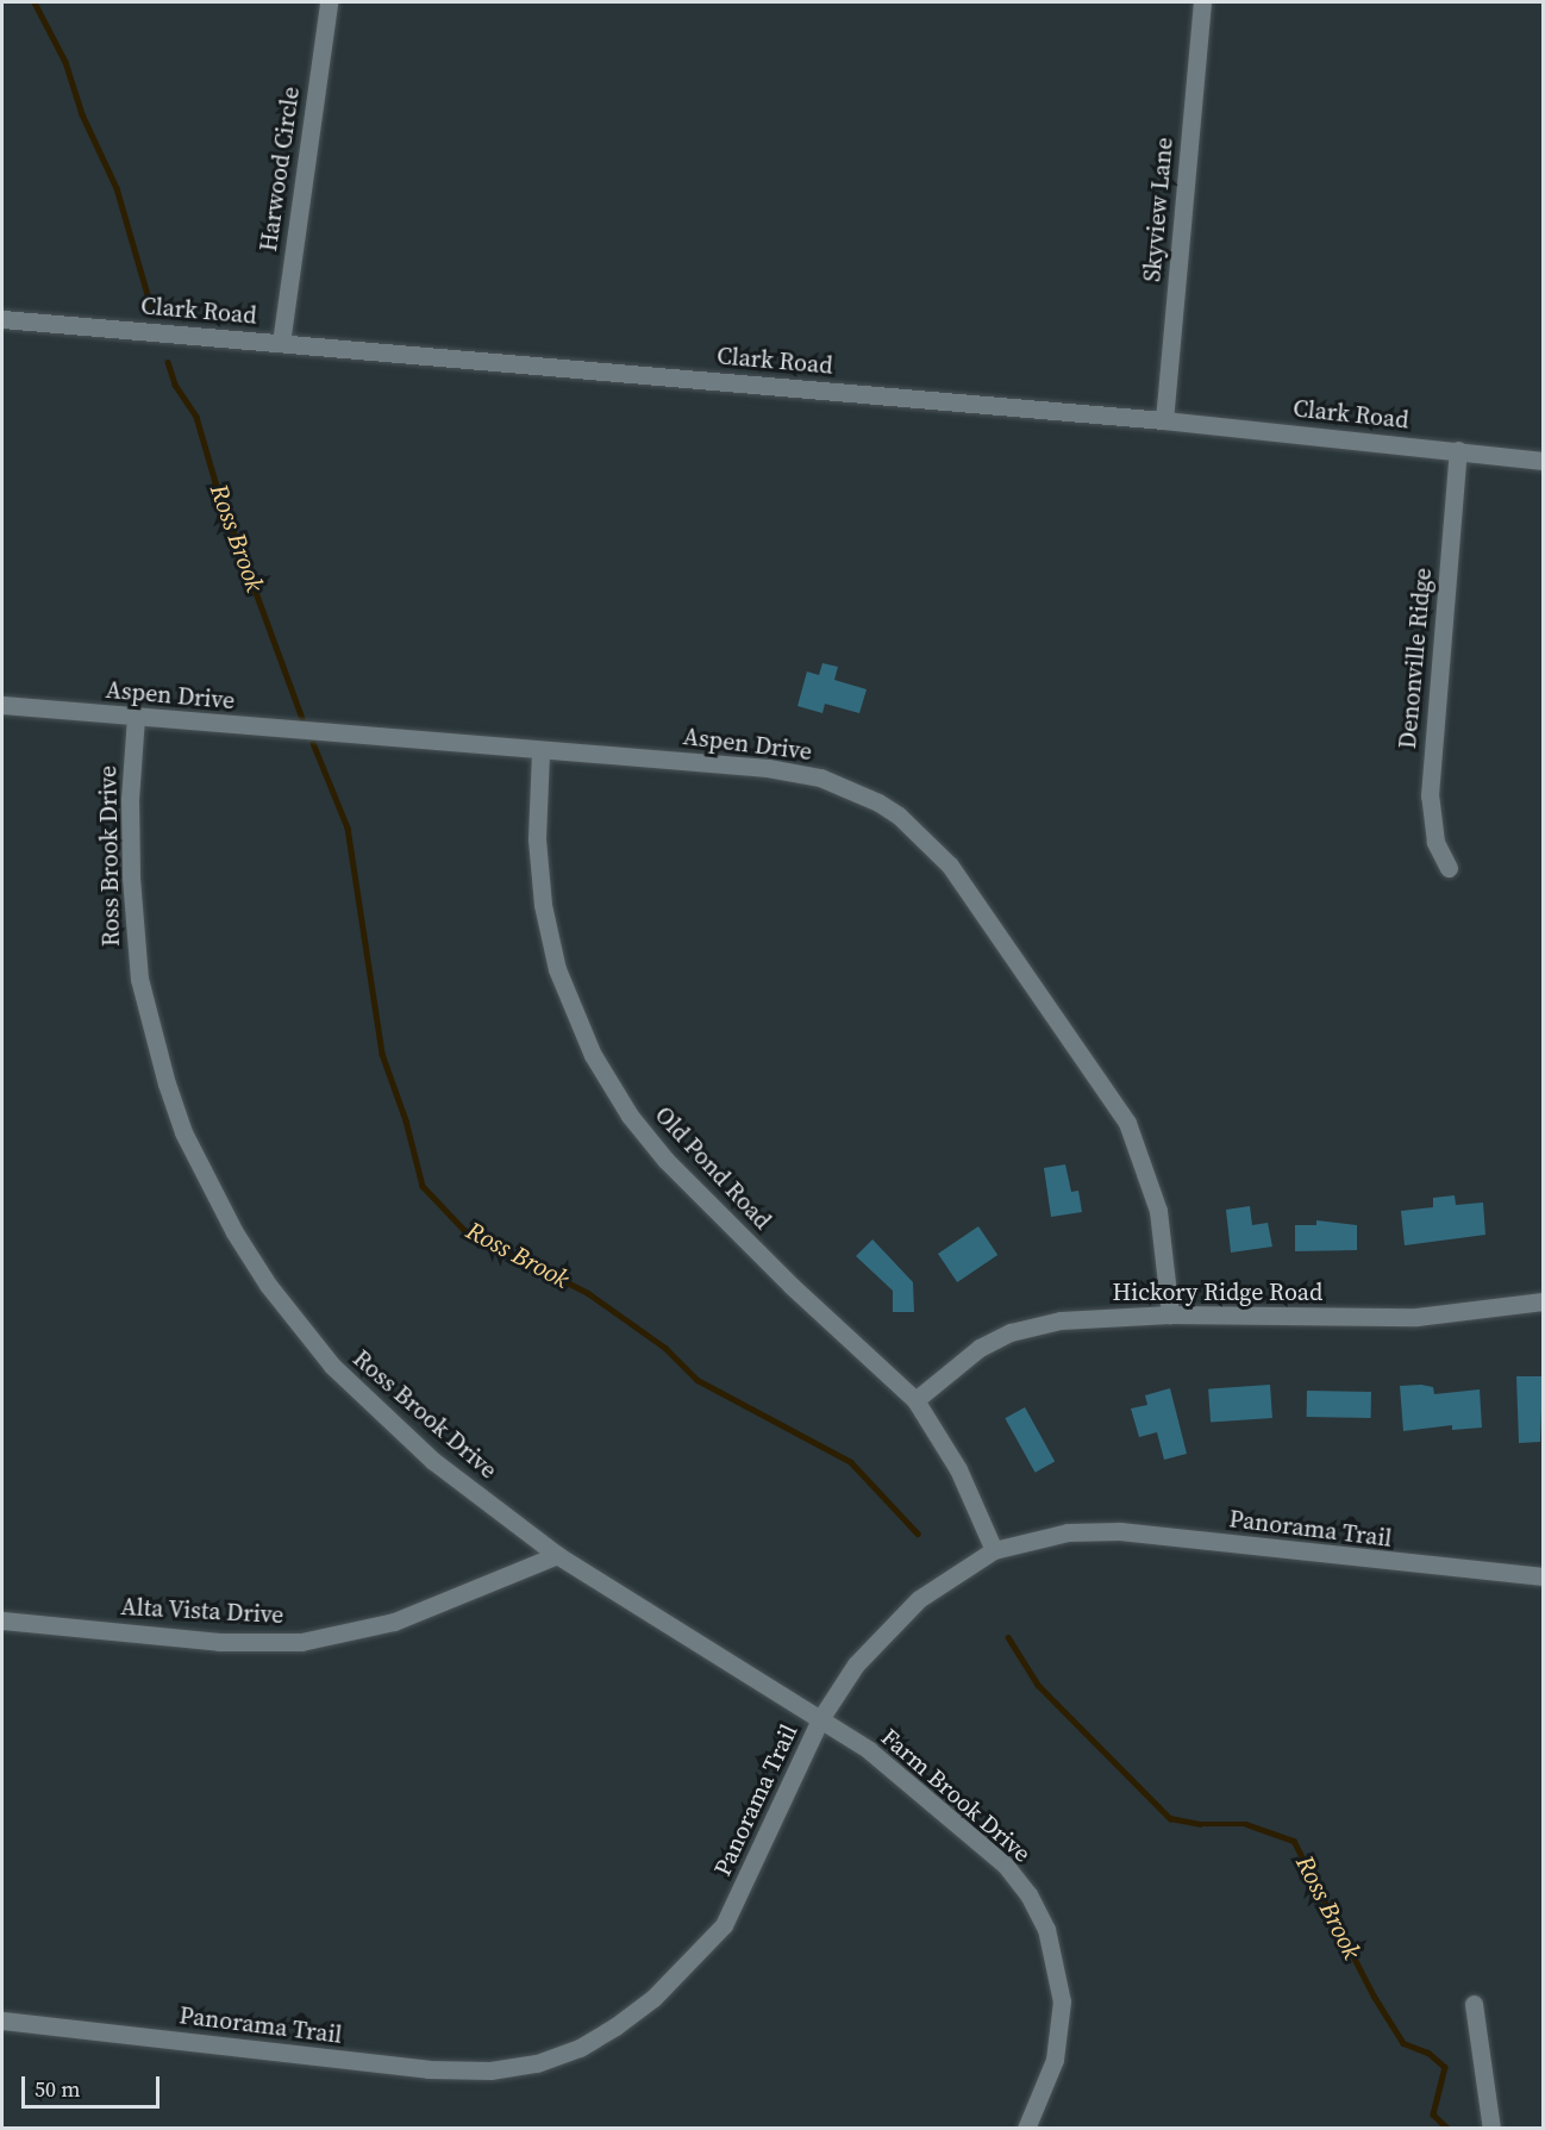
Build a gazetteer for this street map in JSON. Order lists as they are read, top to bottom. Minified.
{"streets":{"street":["Harwood Circle","Skyview Lane","Clark Road","Denonville Ridge","Aspen Drive","Ross Brook Drive","Old Pond Road","Hickory Ridge Road","Panorama Trail","Alta Vista Drive","Farm Brook Drive"]},"crossings":[["Harwood Circle","Clark Road"],["Skyview Lane","Clark Road"],["Clark Road","Denonville Ridge"],["Aspen Drive","Ross Brook Drive"],["Aspen Drive","Old Pond Road"],["Aspen Drive","Hickory Ridge Road"],["Ross Brook Drive","Panorama Trail"],["Ross Brook Drive","Alta Vista Drive"],["Ross Brook Drive","Farm Brook Drive"],["Old Pond Road","Hickory Ridge Road"],["Old Pond Road","Panorama Trail"],["Panorama Trail","Farm Brook Drive"]],"water":["Ross Brook"],"scale_bar":"50 m"}
